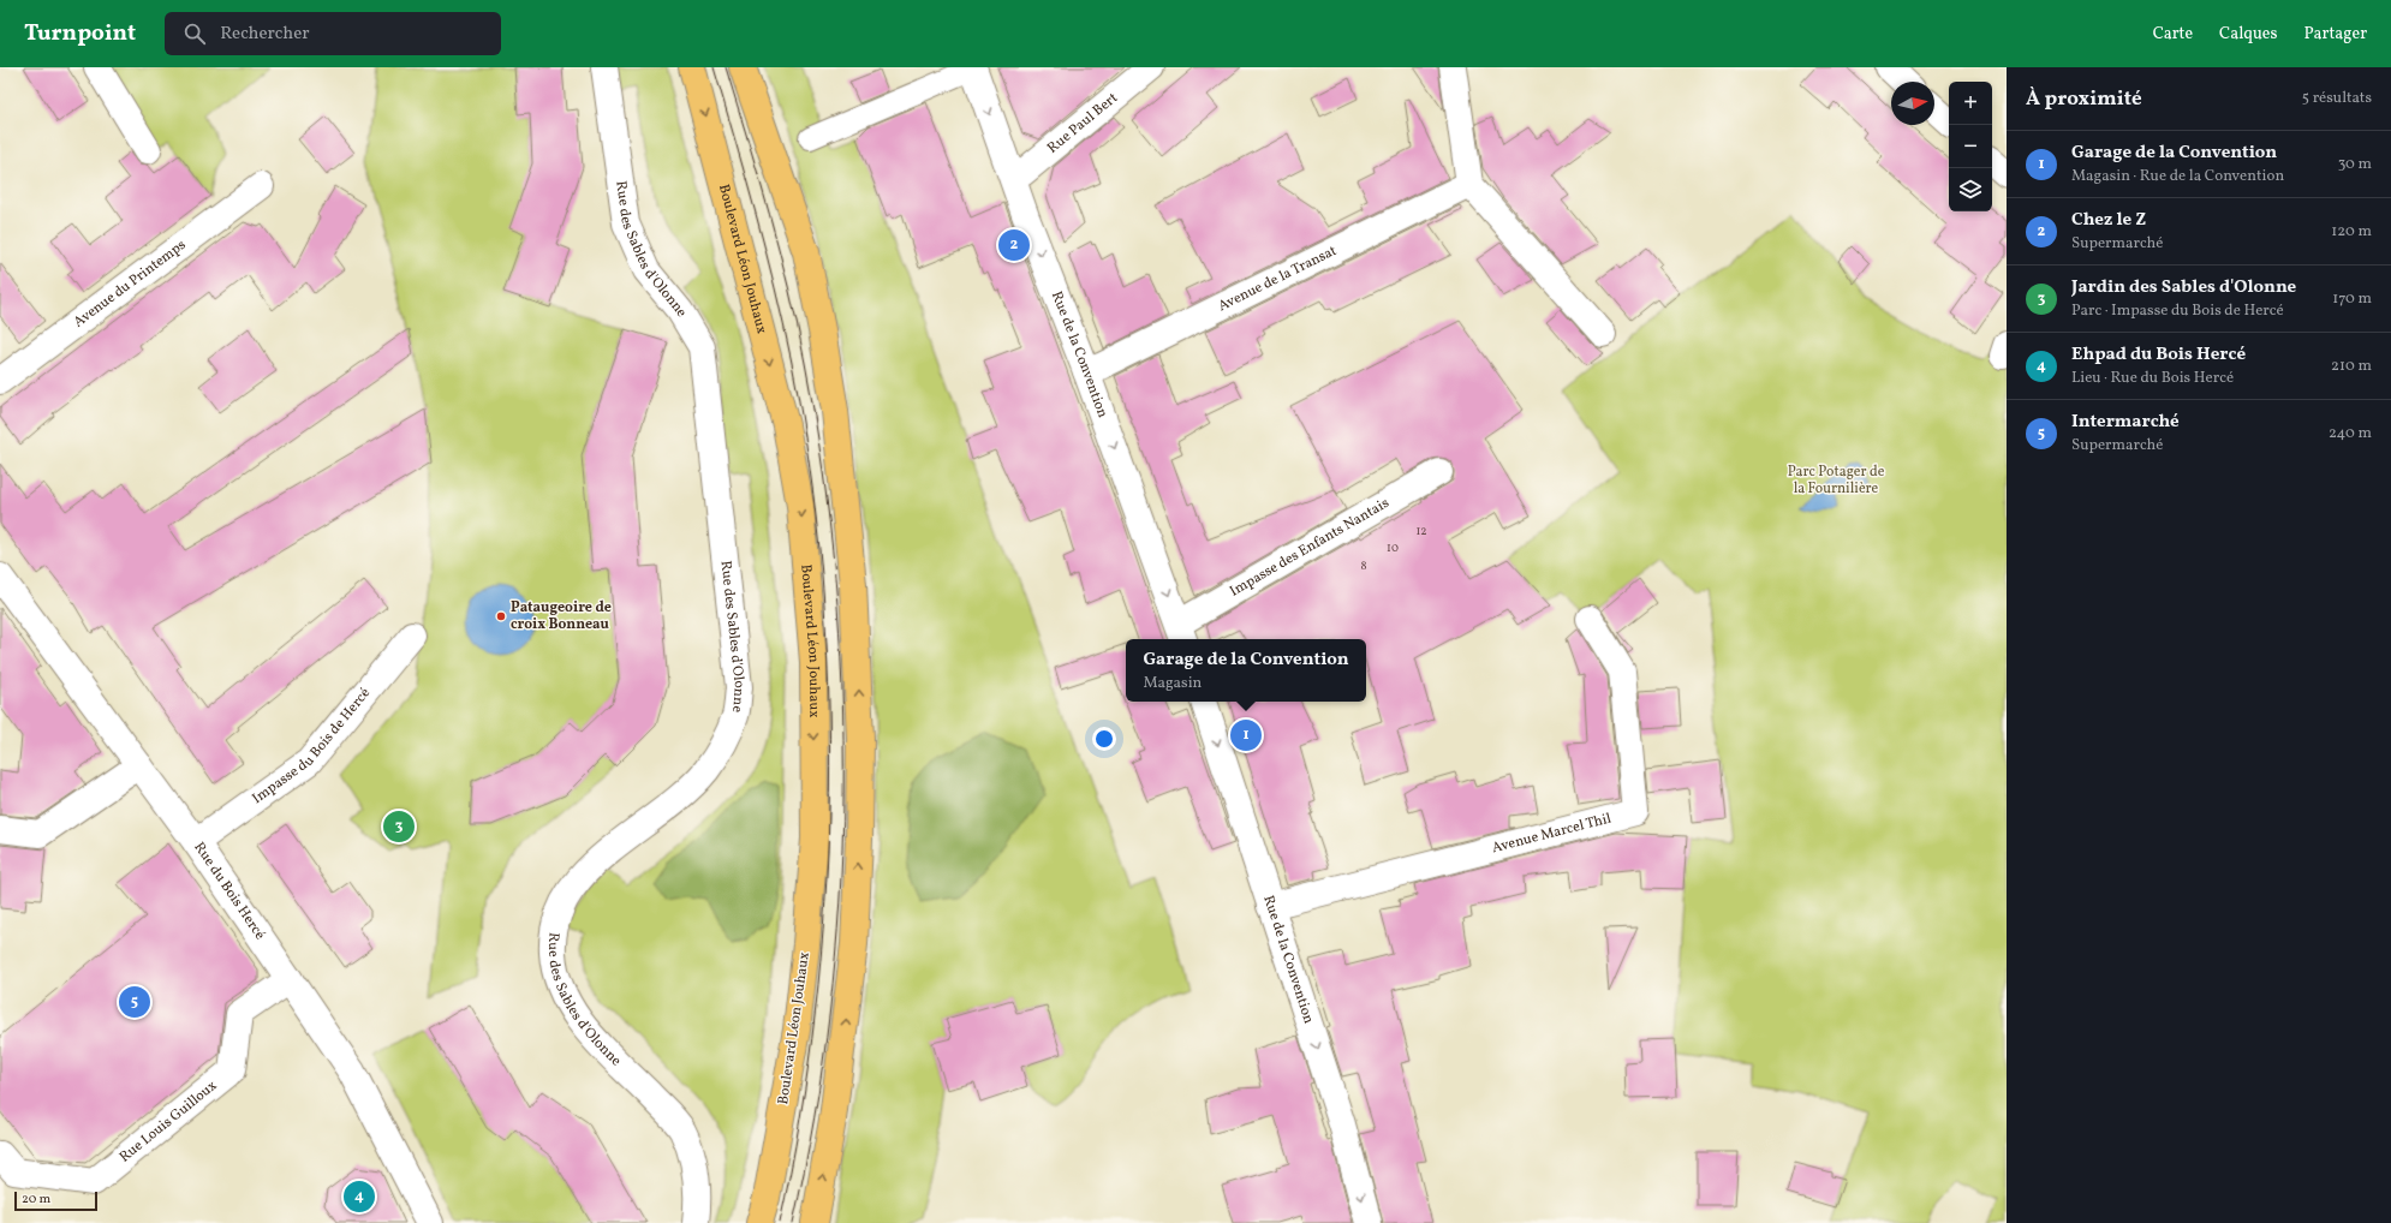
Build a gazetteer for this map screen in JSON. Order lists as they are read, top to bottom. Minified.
{"streets":{"main road":["Boulevard Léon Jouhaux"],"street":["Rue Paul Bert","Rue des Sables d'Olonne","Avenue de la Transat","Avenue du Printemps","Rue de la Convention","Impasse des Enfants Nantais","Impasse du Bois de Hercé","Avenue Marcel Thil","Rue du Bois Hercé","Rue Louis Guilloux"]},"crossings":[["Rue Paul Bert","Rue de la Convention"],["Avenue de la Transat","Rue de la Convention"],["Rue de la Convention","Impasse des Enfants Nantais"],["Rue de la Convention","Avenue Marcel Thil"],["Impasse du Bois de Hercé","Rue du Bois Hercé"],["Rue du Bois Hercé","Rue Louis Guilloux"]],"one_way":["Rue de la Convention"],"parks":["Parc Potager de la Fournilière"],"places":["Pataugeoire de croix Bonneau"],"house_numbers":["12","10","8"],"scale_bar":"20 m","north":"right","page":{"header":"Turnpoint","search":"Rechercher","nav":["Carte","Calques","Partager"],"heading":["À proximité","5 résultats"],"map_buttons":["+","−"],"list":[{"mark":"1","name":"Garage de la Convention","note":"Magasin · Rue de la Convention","value":"30 m"},{"mark":"2","name":"Chez le Z","note":"Supermarché","value":"120 m"},{"mark":"3","name":"Jardin des Sables d'Olonne","note":"Parc · Impasse du Bois de Hercé","value":"170 m"},{"mark":"4","name":"Ehpad du Bois Hercé","note":"Lieu · Rue du Bois Hercé","value":"210 m"},{"mark":"5","name":"Intermarché","note":"Supermarché","value":"240 m"}],"pins":["2","1","3","5","4"],"popup":["Garage de la Convention","Magasin"],"scale":"20 m"}}
